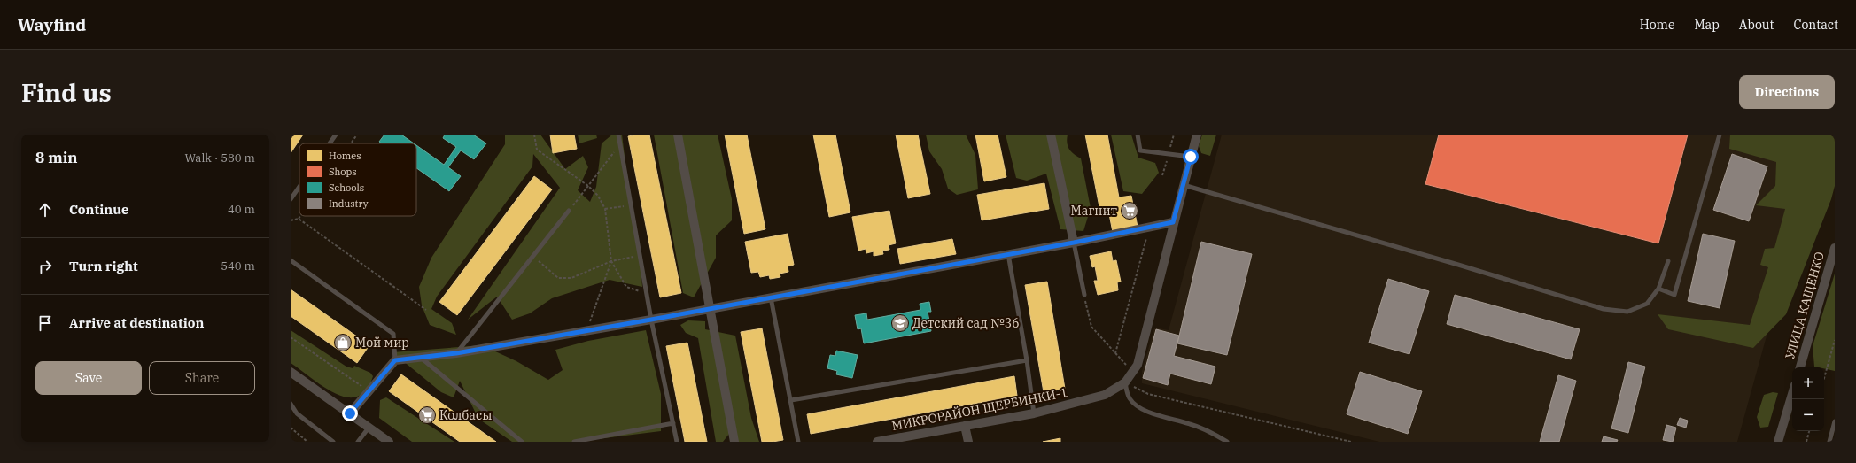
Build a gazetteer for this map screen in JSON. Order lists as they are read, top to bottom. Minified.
{"streets":{"street":["УЛИЦА КАЩЕНКО","МИКРОРАЙОН ЩЕРБИНКИ-1"]},"places":{"supermarket":["Магнит","Колбасы"],"school or university":["Детский сад №36"],"shop":["Мой мир"]},"legend":["Homes","Shops","Schools","Industry"],"page":{"header":"Wayfind","nav":["Home","Map","About","Contact"],"buttons":["Directions",["Save","Share"]],"title":"Find us","heading":["8 min","Walk · 580 m"],"list":[["Continue","40 m"],["Turn right","540 m"],"Arrive at destination"],"map_buttons":["+","−"]}}
